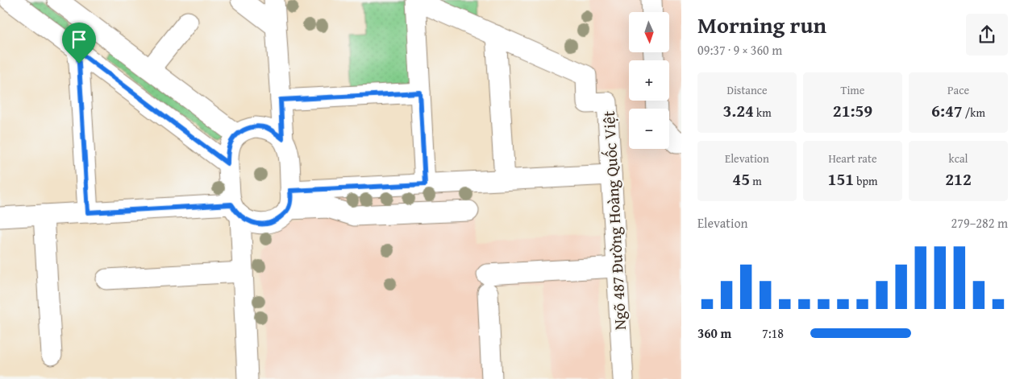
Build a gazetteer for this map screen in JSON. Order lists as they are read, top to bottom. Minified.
{"streets":{"street":["Ngõ 487 Đường Hoàng Quốc Việt"]},"north":"bottom","page":{"heading":["Morning run","09:37 · 9 × 360 m"],"map_buttons":["+","−"],"stats":[["Distance","3.24 km"],["Time","21:59"],["Pace","6:47 /km"],["Elevation","45 m"],["Heart rate","151 bpm"],["kcal","212"]],"chart":["Elevation","279–282 m"],"list":[{"name":"360 m","note":"7:18"}]}}
